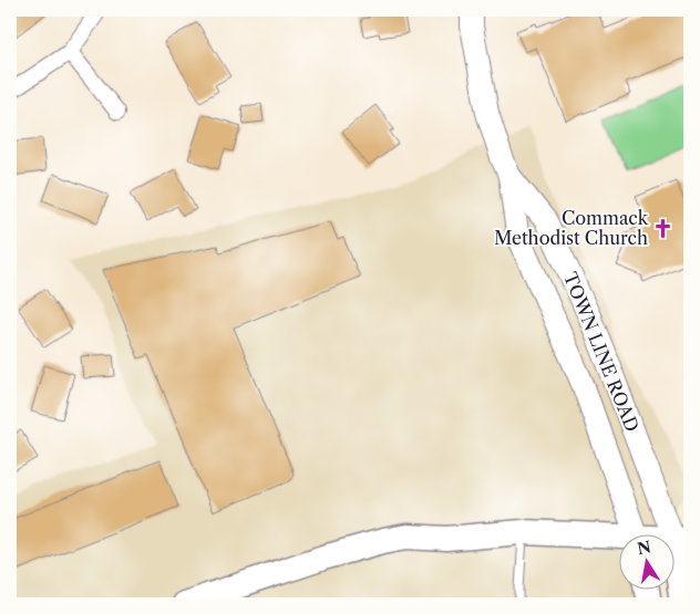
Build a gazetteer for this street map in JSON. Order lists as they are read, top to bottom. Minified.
{"streets":{"main road":["TOWN LINE ROAD"]},"places":{"church":["Commack Methodist Church"]},"north":"top"}
